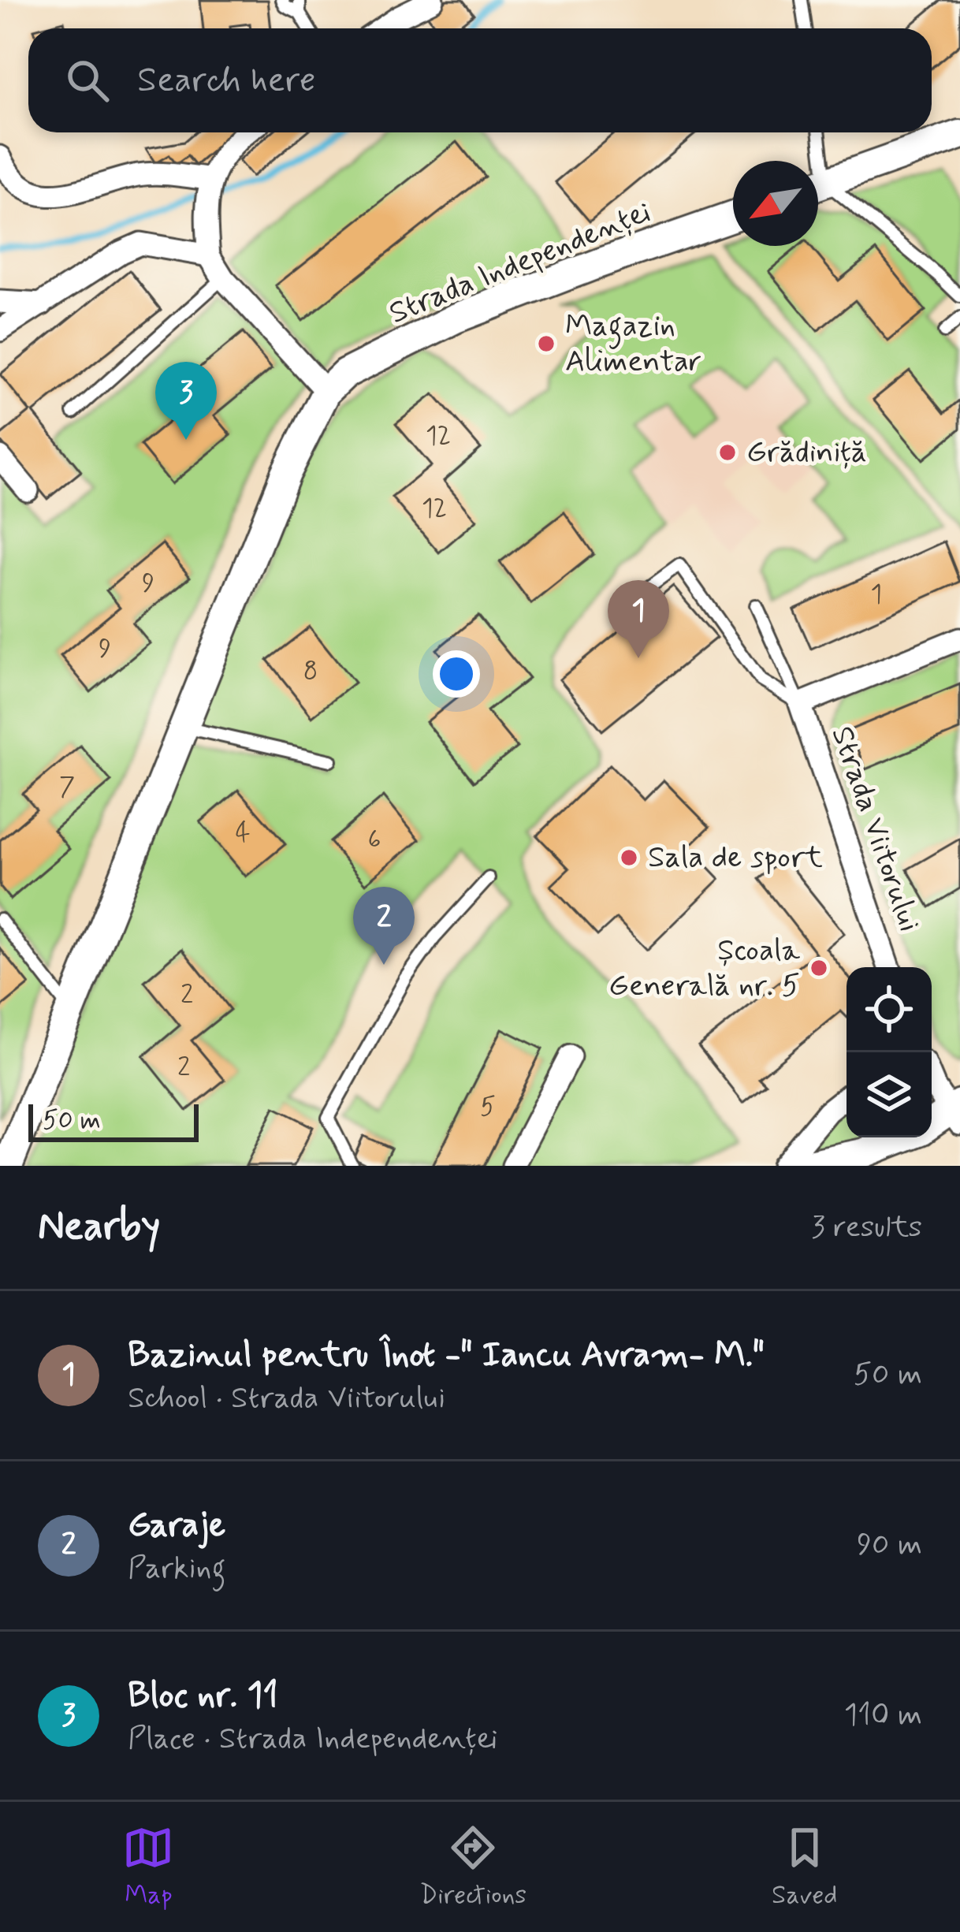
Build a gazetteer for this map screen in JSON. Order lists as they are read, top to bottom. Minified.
{"streets":{"street":["Strada Independenței","Strada Viitorului"]},"places":["Magazin Alimentar","Grădiniță","Sala de sport","Școala Generală nr. 5"],"house_numbers":["12","12","9","1","9","8","7","4","6","2","2","5"],"scale_bar":"50 m","north":"bottom left","page":{"search":"Search here","pins":["3","1","2"],"scale":"50 m","heading":["Nearby","3 results"],"list":[{"mark":"1","name":"Bazinul pentru Înot -\" Iancu Avram- M.\"","note":"School · Strada Viitorului","value":"50 m"},{"mark":"2","name":"Garaje","note":"Parking","value":"90 m"},{"mark":"3","name":"Bloc nr. 11","note":"Place · Strada Independenței","value":"110 m"}],"nav":["Map","Directions","Saved"]}}
